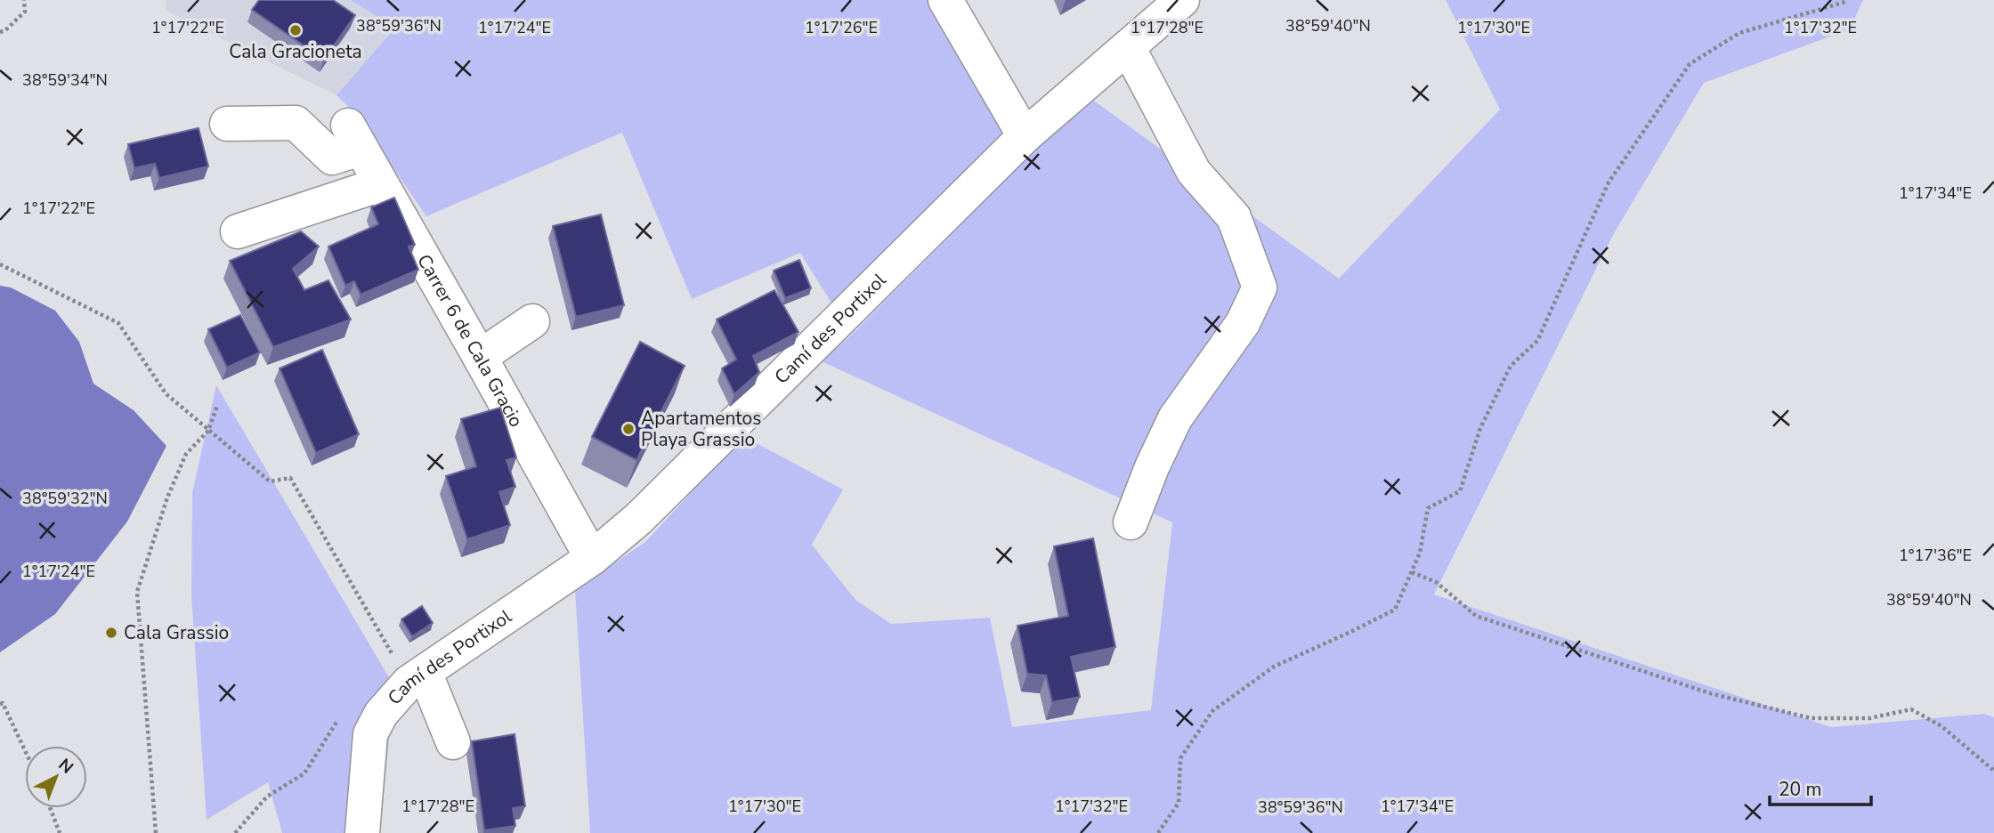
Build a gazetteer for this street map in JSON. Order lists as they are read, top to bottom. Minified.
{"streets":{"street":["Camí des Portixol","Carrer 6 de Cala Gracio"]},"crossings":[["Camí des Portixol","Carrer 6 de Cala Gracio"]],"places":["Cala Gracioneta","Apartamentos Playa Grassio","Cala Grassio"],"scale_bar":"20 m","north":"top right","coordinates":["38°59'36\"N","38°59'40\"N","1°17'22\"E","1°17'24\"E","1°17'26\"E","1°17'28\"E","1°17'30\"E","1°17'32\"E","38°59'34\"N","1°17'34\"E","38°59'32\"N","1°17'36\"E"]}
